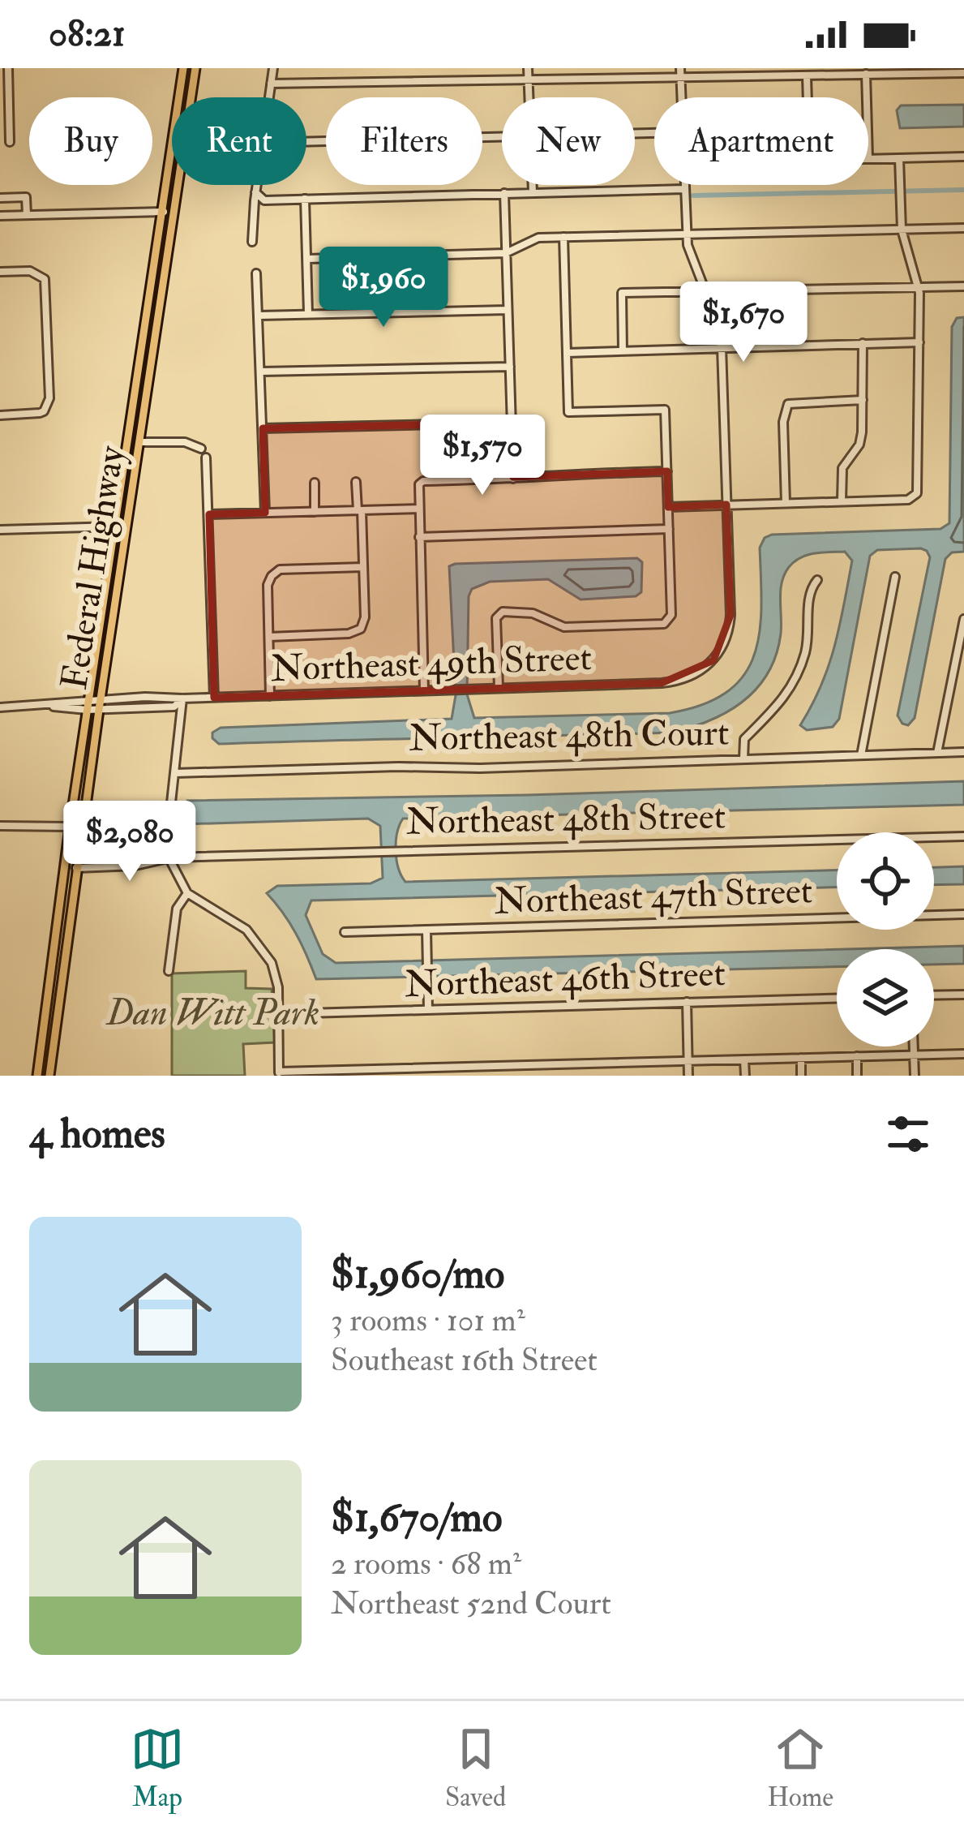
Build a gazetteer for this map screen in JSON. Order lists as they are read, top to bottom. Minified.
{"streets":{"main road":["Federal Highway"],"street":["Northeast 49th Street","Northeast 48th Court","Northeast 48th Street","Northeast 47th Street","Northeast 46th Street"]},"crossings":[["Federal Highway","Northeast 49th Street"],["Federal Highway","Northeast 48th Street"]],"parks":["Dan Witt Park"],"page":{"status":"08:21","chip":["Buy","Rent","Filters","New","Apartment"],"price":["$1,960","$1,670","$1,570","$2,080"],"heading":"4 homes","list":[{"name":"$1,960/mo","note":"3 rooms · 101 m² · Southeast 16th Street"},{"name":"$1,670/mo","note":"2 rooms · 68 m² · Northeast 52nd Court"}],"tabs":["Map","Saved","Home"]}}
